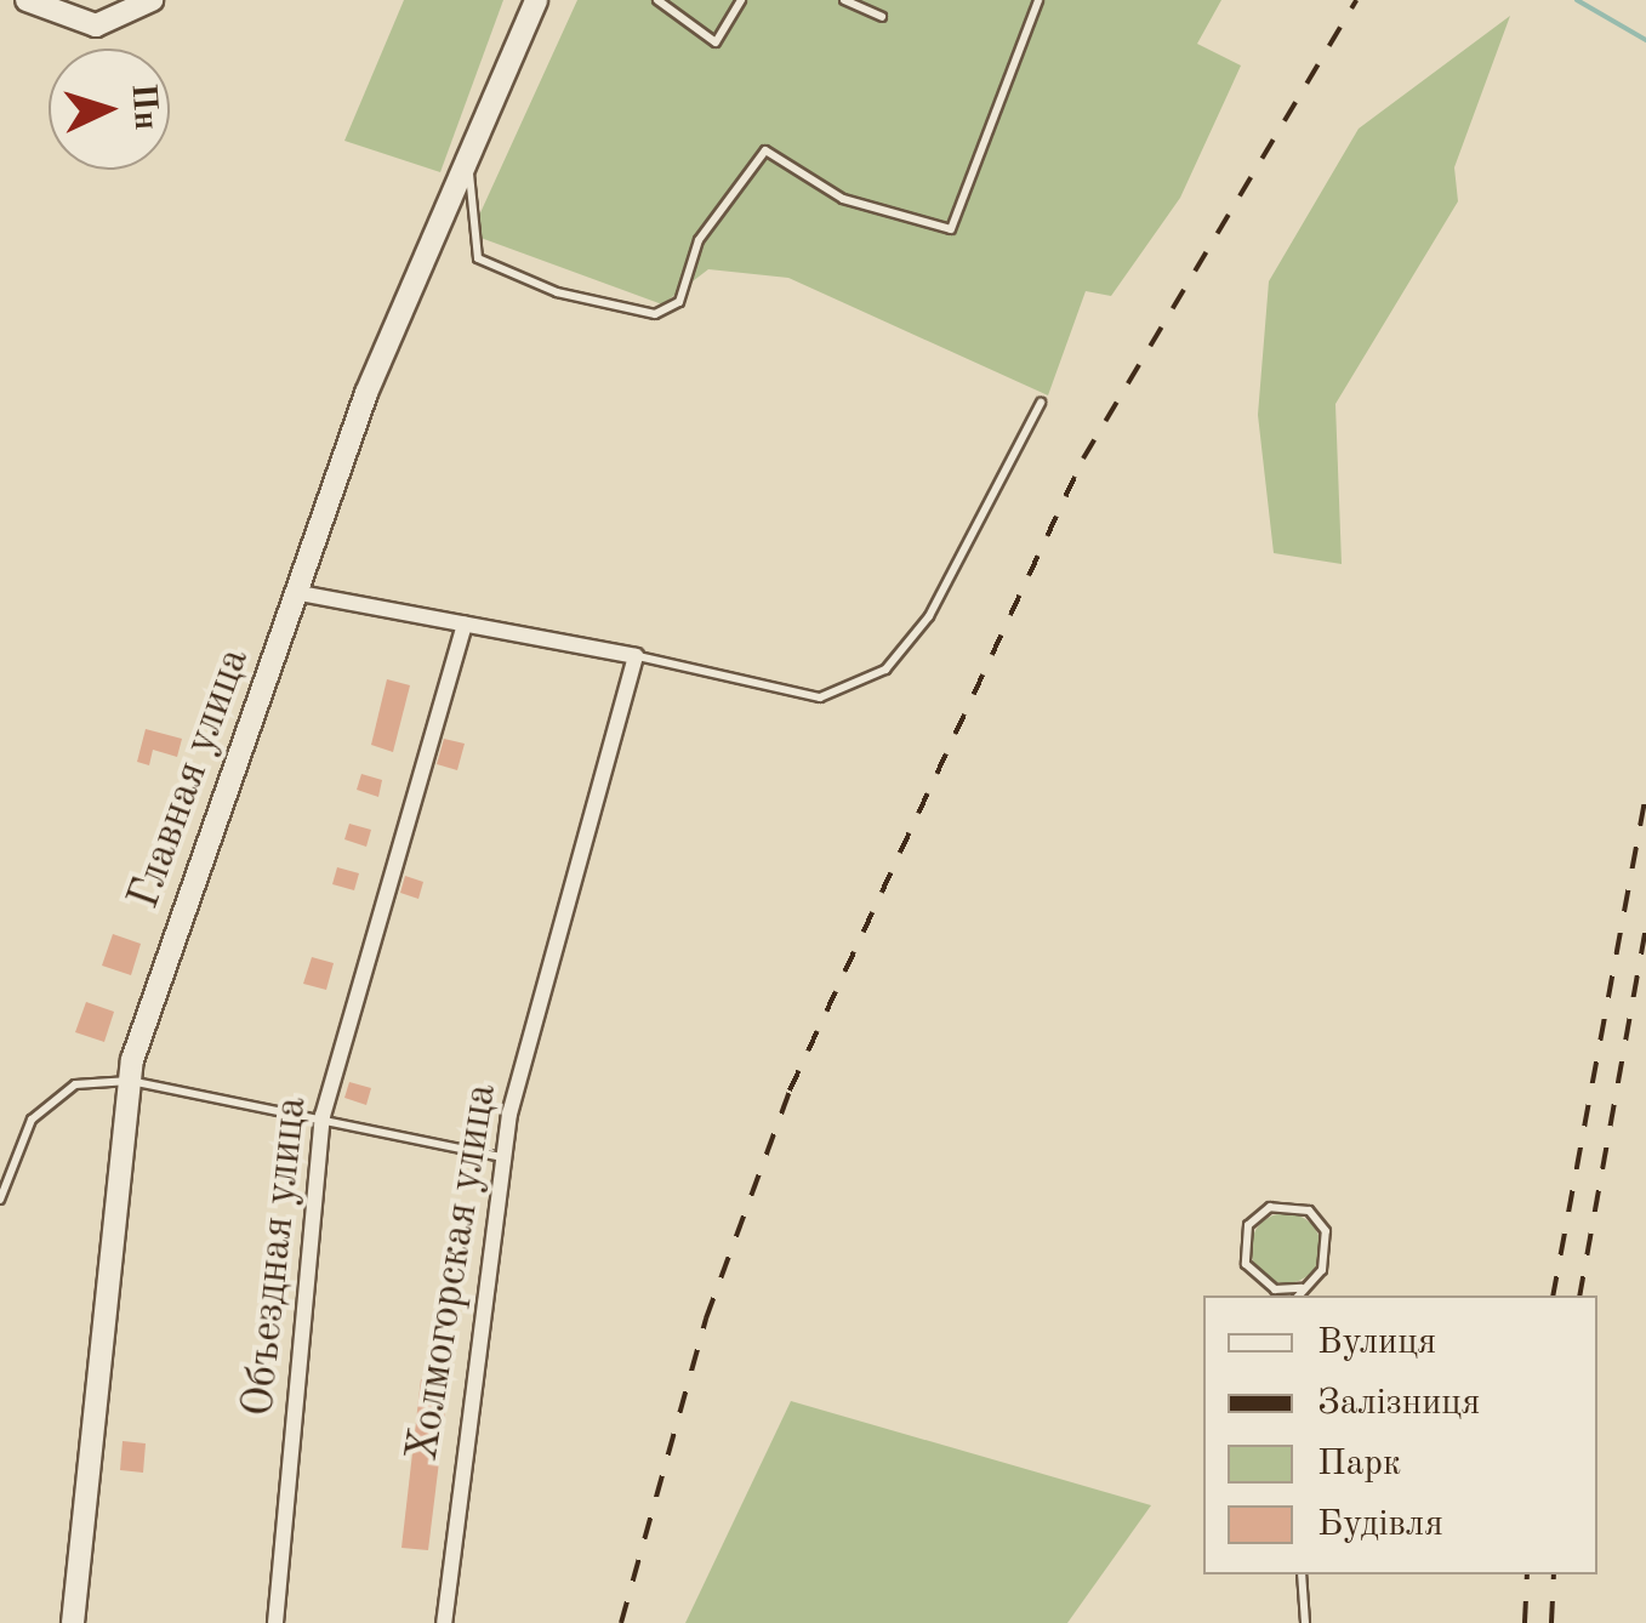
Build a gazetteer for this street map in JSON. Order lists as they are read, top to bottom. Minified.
{"streets":{"street":["Главная улица","Объездная улица","Холмогорская улица"]},"legend":["Вулиця","Залізниця","Парк","Будівля"],"north":"right"}
